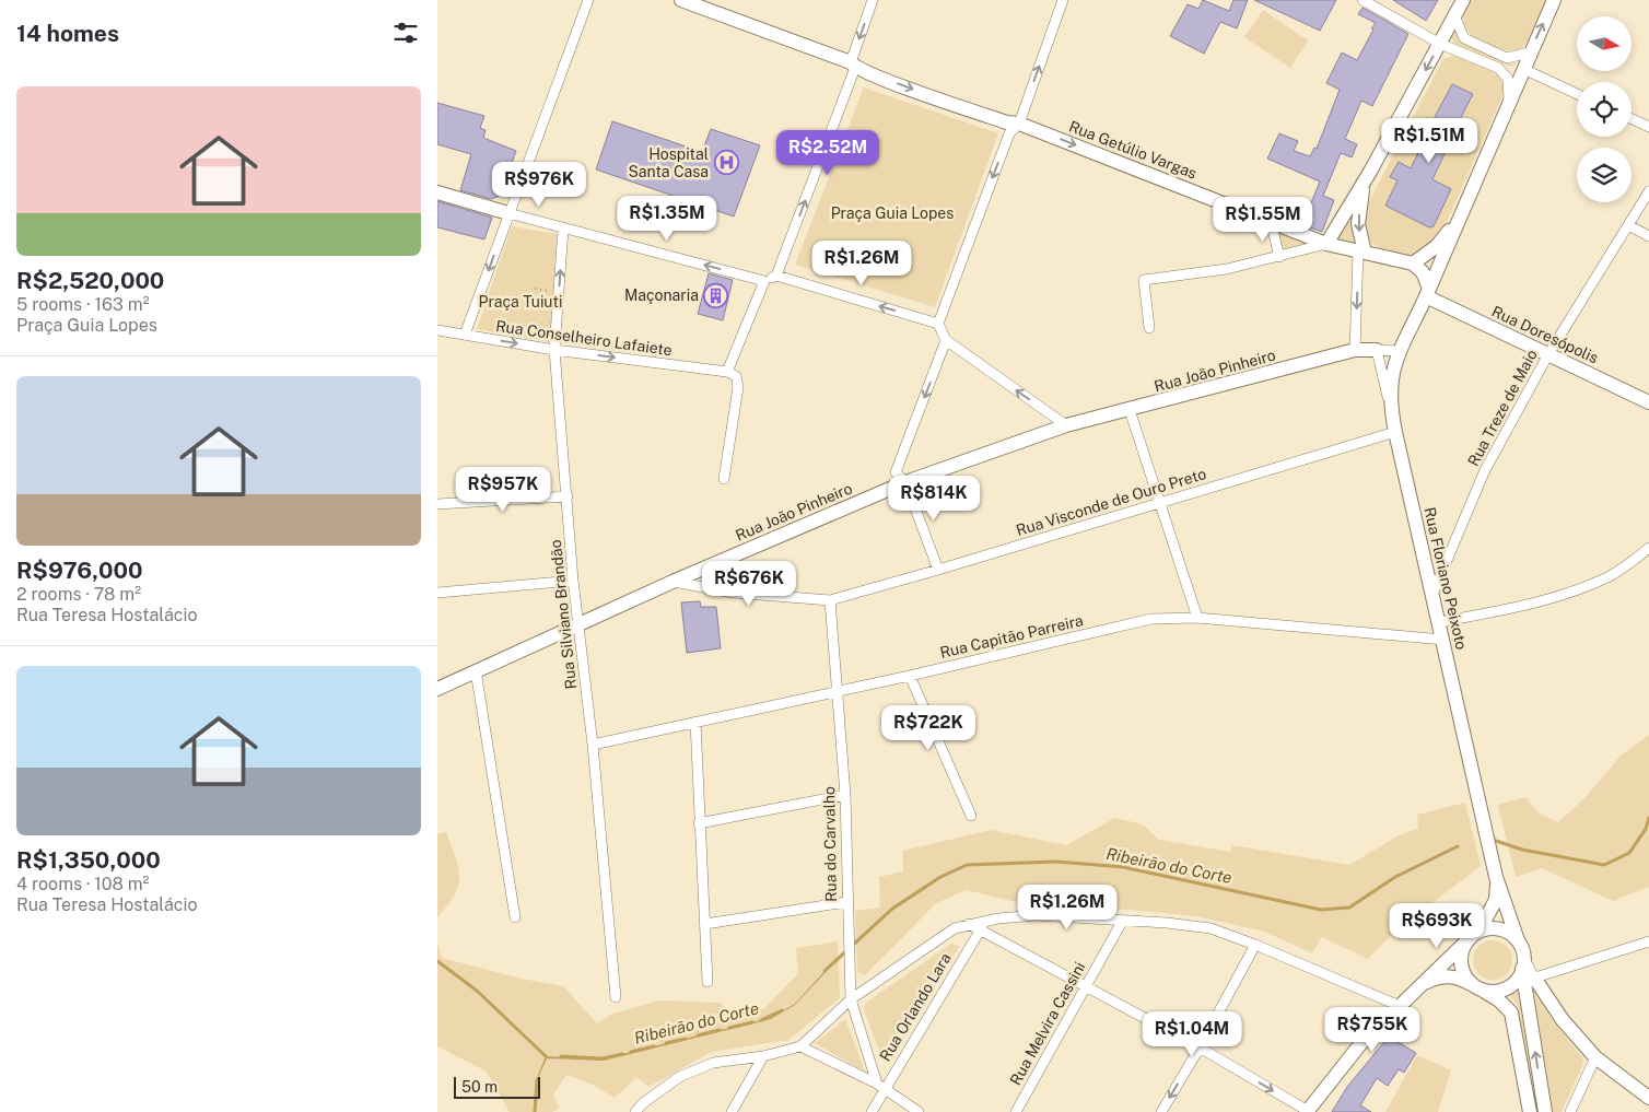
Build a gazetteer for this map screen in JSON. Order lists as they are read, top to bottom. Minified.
{"streets":{"street":["Rua Getúlio Vargas","Rua Doresópolis","Rua Conselheiro Lafaiete","Rua João Pinheiro","Rua Treze de Maio","Rua Visconde de Ouro Preto","Rua Floriano Peixoto","Rua Silviano Brandão","Rua Capitão Parreira","Rua do Carvalho","Rua Orlando Lara","Rua Melvira Cassini"]},"crossings":[["Rua Doresópolis","Rua Treze de Maio"],["Rua Doresópolis","Rua Floriano Peixoto"],["Rua Conselheiro Lafaiete","Rua Silviano Brandão"],["Rua João Pinheiro","Rua Visconde de Ouro Preto"],["Rua João Pinheiro","Rua Floriano Peixoto"],["Rua João Pinheiro","Rua Silviano Brandão"],["Rua Treze de Maio","Rua Floriano Peixoto"],["Rua Visconde de Ouro Preto","Rua Floriano Peixoto"],["Rua Visconde de Ouro Preto","Rua do Carvalho"],["Rua Floriano Peixoto","Rua Capitão Parreira"],["Rua Silviano Brandão","Rua Capitão Parreira"],["Rua Capitão Parreira","Rua do Carvalho"],["Rua do Carvalho","Rua Orlando Lara"]],"one_way":["Rua Getúlio Vargas","Rua Conselheiro Lafaiete"],"water":["Ribeirão do Corte"],"parks":["Praça Guia Lopes","Praça Tuiuti"],"places":{"hospital":["Hospital Santa Casa"],"building":["Maçonaria"]},"scale_bar":"50 m","north":"right","page":{"heading":"14 homes","list":[{"name":"R$2,520,000","note":"5 rooms · 163 m² · Praça Guia Lopes"},{"name":"R$976,000","note":"2 rooms · 78 m² · Rua Teresa Hostalácio"},{"name":"R$1,350,000","note":"4 rooms · 108 m² · Rua Teresa Hostalácio"}],"price":["R$1.51M","R$2.52M","R$976K","R$1.35M","R$1.55M","R$1.26M","R$957K","R$814K","R$676K","R$722K","R$1.26M","R$693K","R$755K","R$1.04M"],"scale":"50 m"}}
